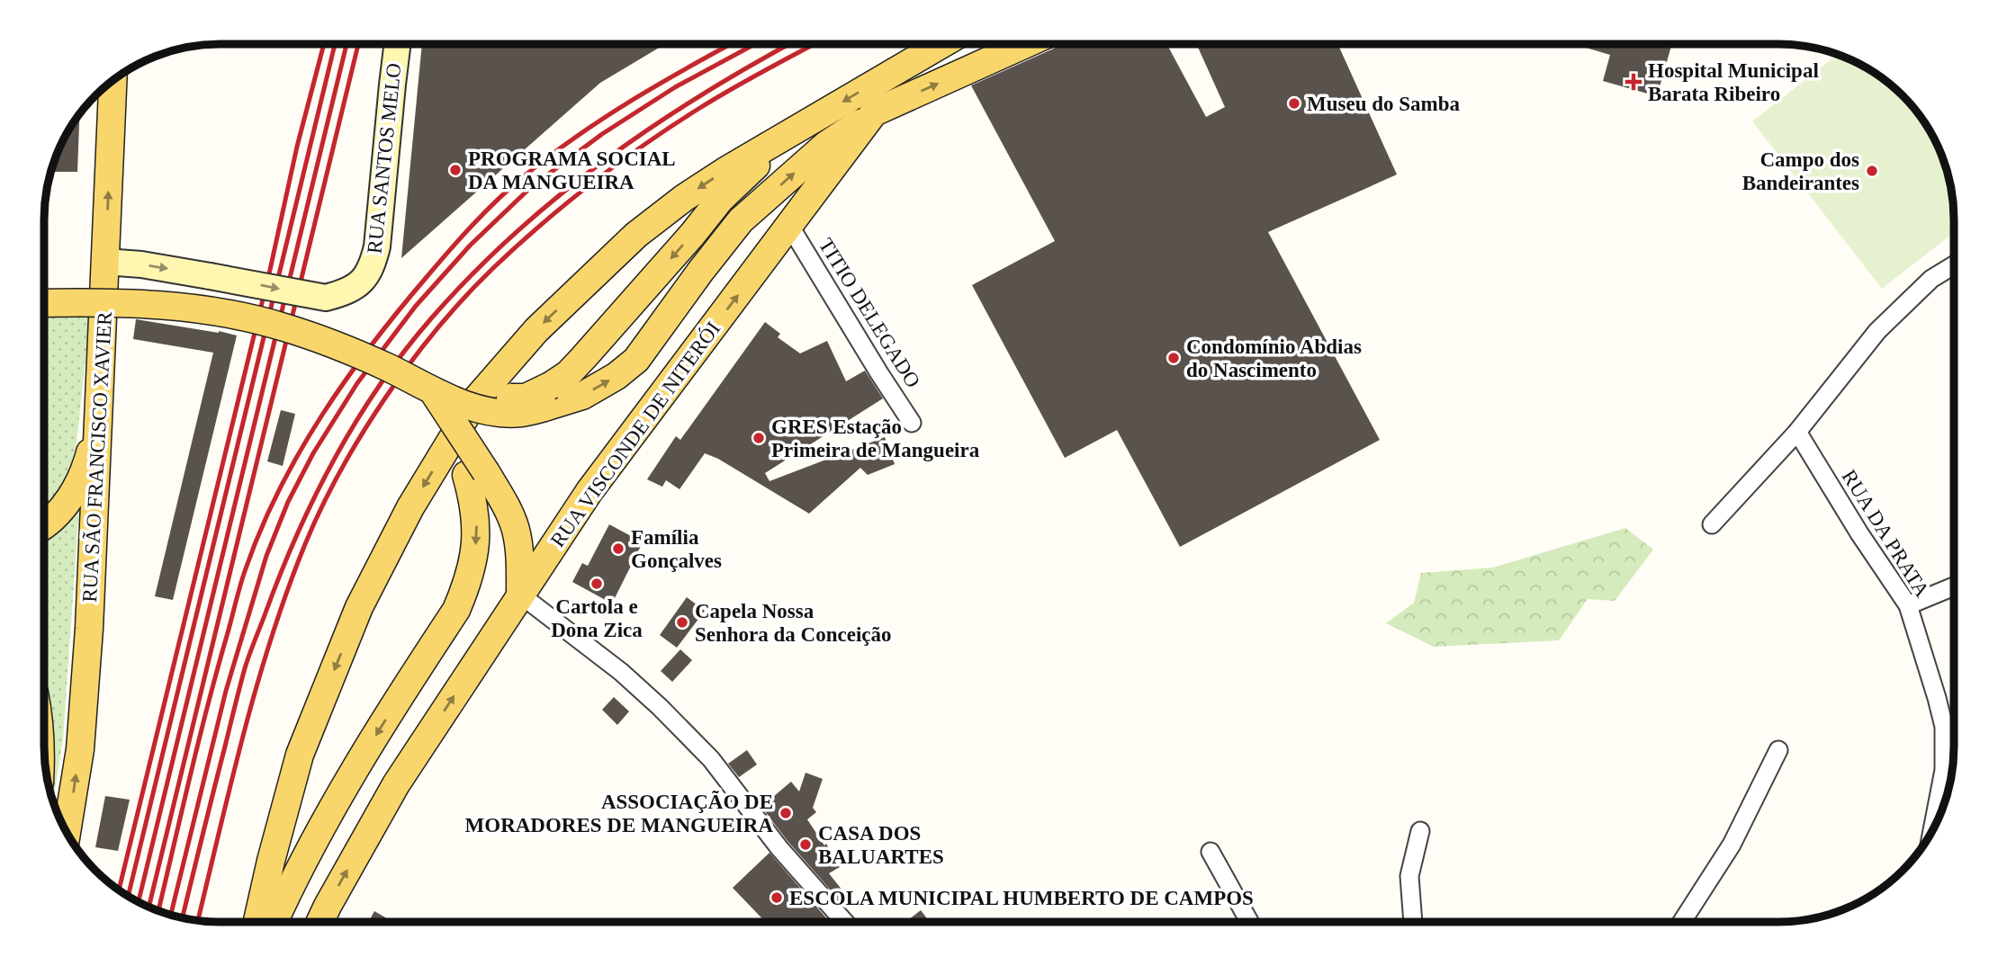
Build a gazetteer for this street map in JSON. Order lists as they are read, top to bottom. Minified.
{"streets":{"main road":["RUA SANTOS MELO","RUA VISCONDE DE NITERÓI","RUA SÃO FRANCISCO XAVIER"],"street":["TITIO DELEGADO","RUA DA PRATA"]},"crossings":[["RUA SANTOS MELO","RUA SÃO FRANCISCO XAVIER"],["TITIO DELEGADO","RUA VISCONDE DE NITERÓI"]],"one_way":["RUA SÃO FRANCISCO XAVIER"],"places":{"health":["Hospital Municipal Barata Ribeiro"],"other":["Museu do Samba","PROGRAMA SOCIAL DA MANGUEIRA","Campo dos Bandeirantes","Condomínio Abdias do Nascimento","GRES Estação Primeira de Mangueira","Família Gonçalves","Cartola e Dona Zica","Capela Nossa Senhora da Conceição","ASSOCIAÇÃO DE MORADORES DE MANGUEIRA","CASA DOS BALUARTES","ESCOLA MUNICIPAL HUMBERTO DE CAMPOS"]}}
